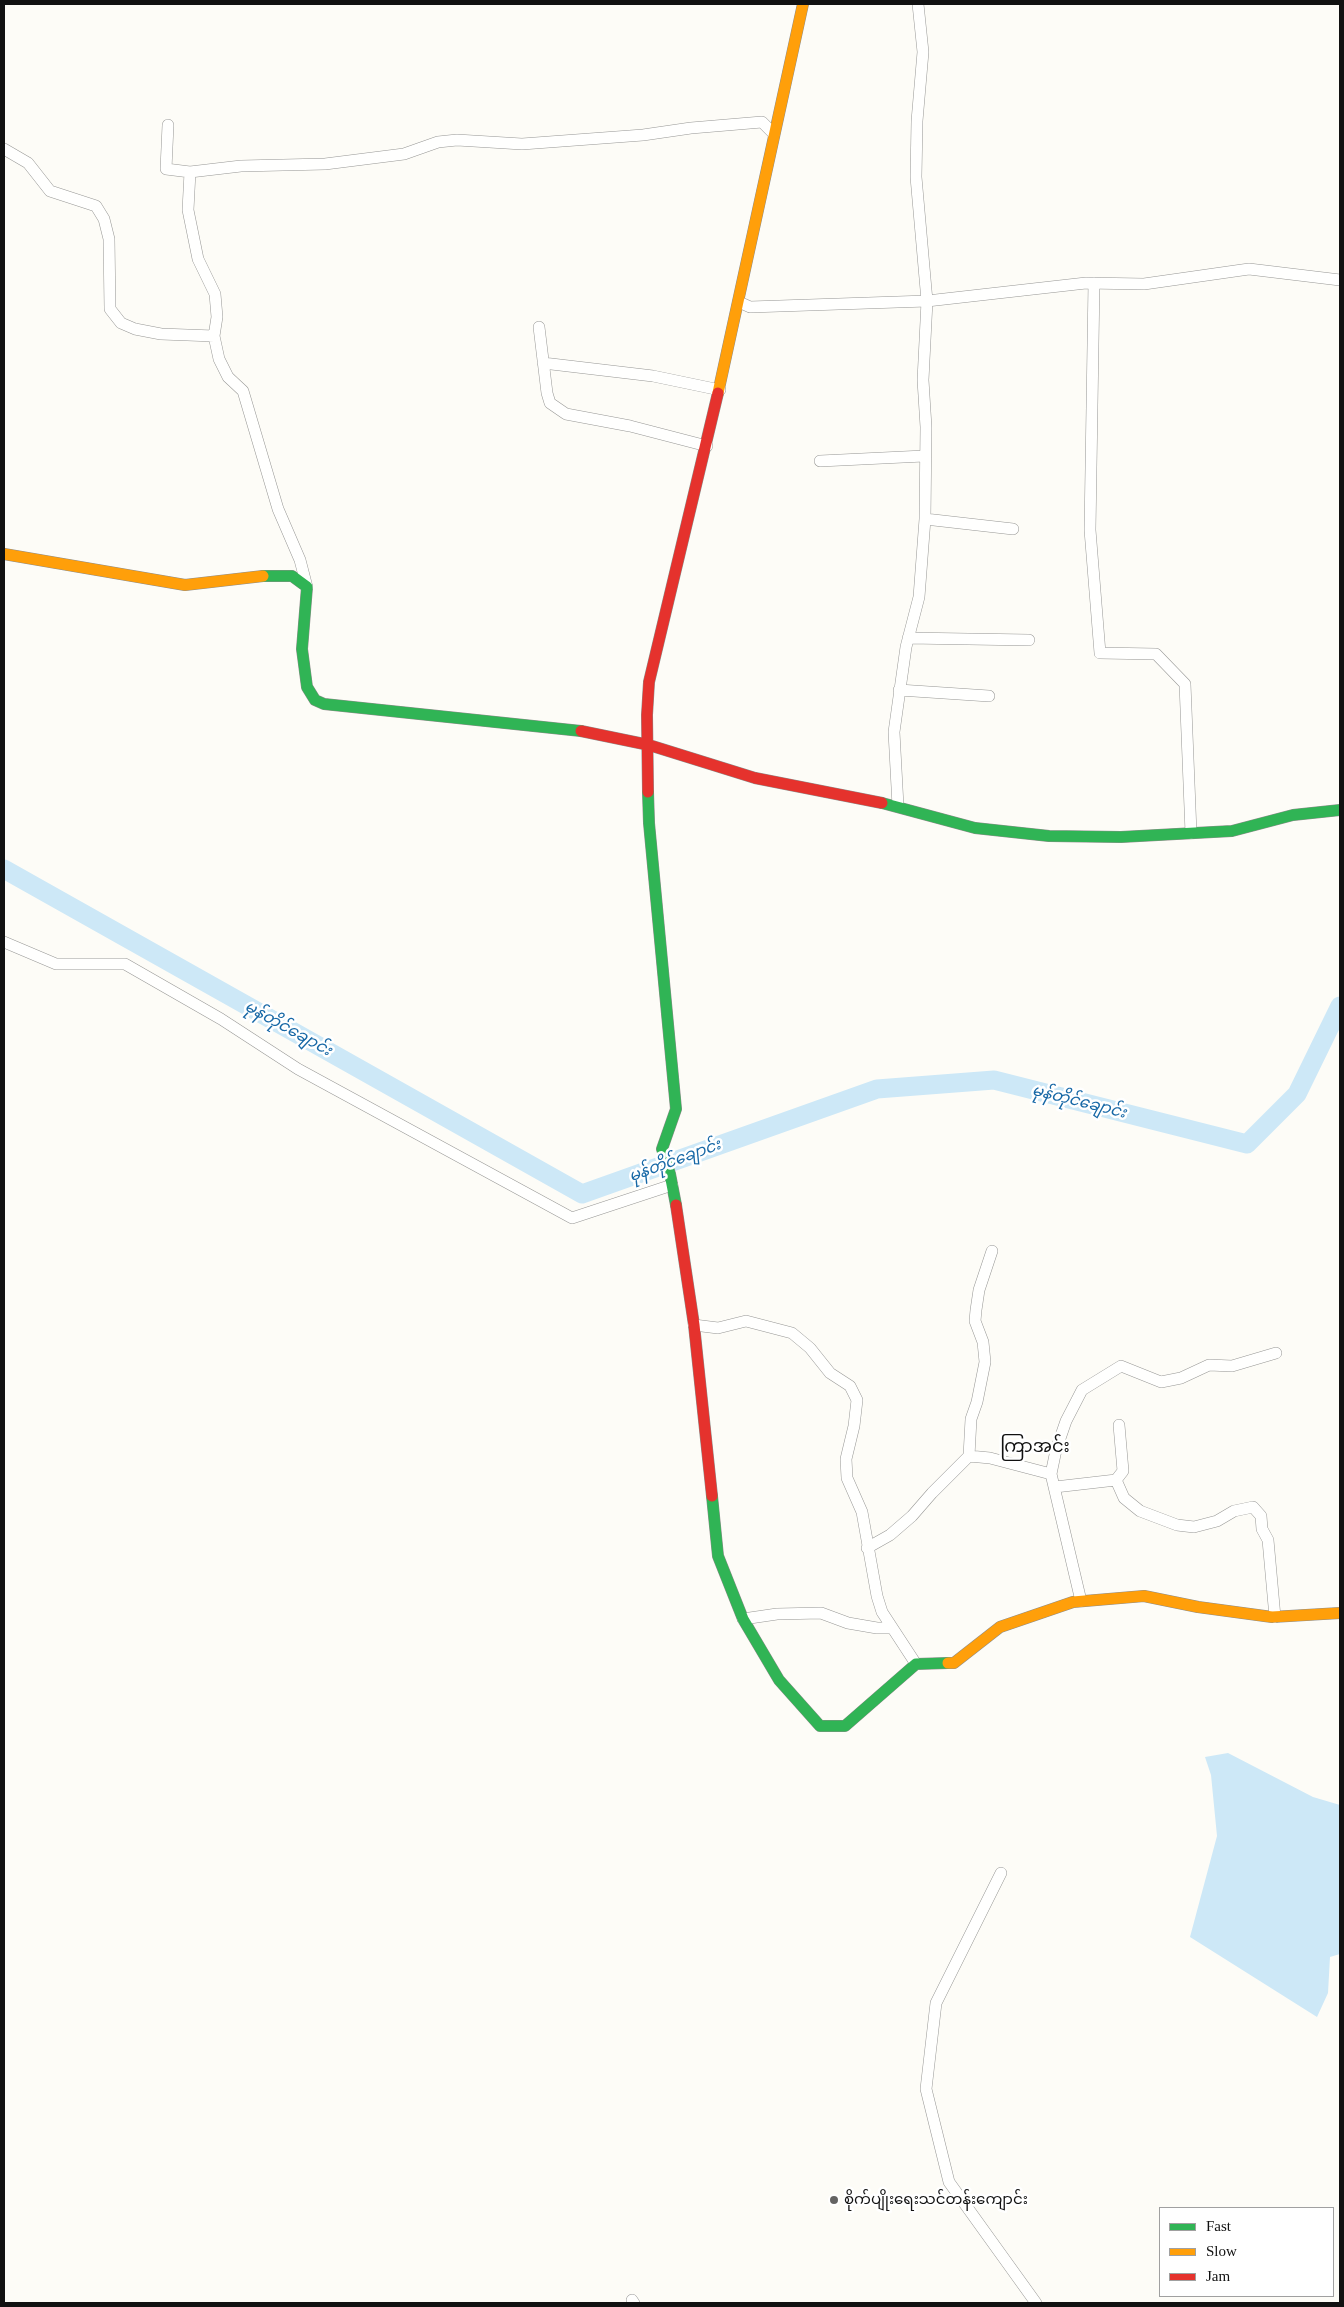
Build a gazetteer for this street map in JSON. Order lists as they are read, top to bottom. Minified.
{"districts":["ကြာအင်း"],"water":["မုန်တိုင်ချောင်း"],"places":["စိုက်ပျိုးရေးသင်တန်းကျောင်း"],"legend":["Fast","Slow","Jam"]}
